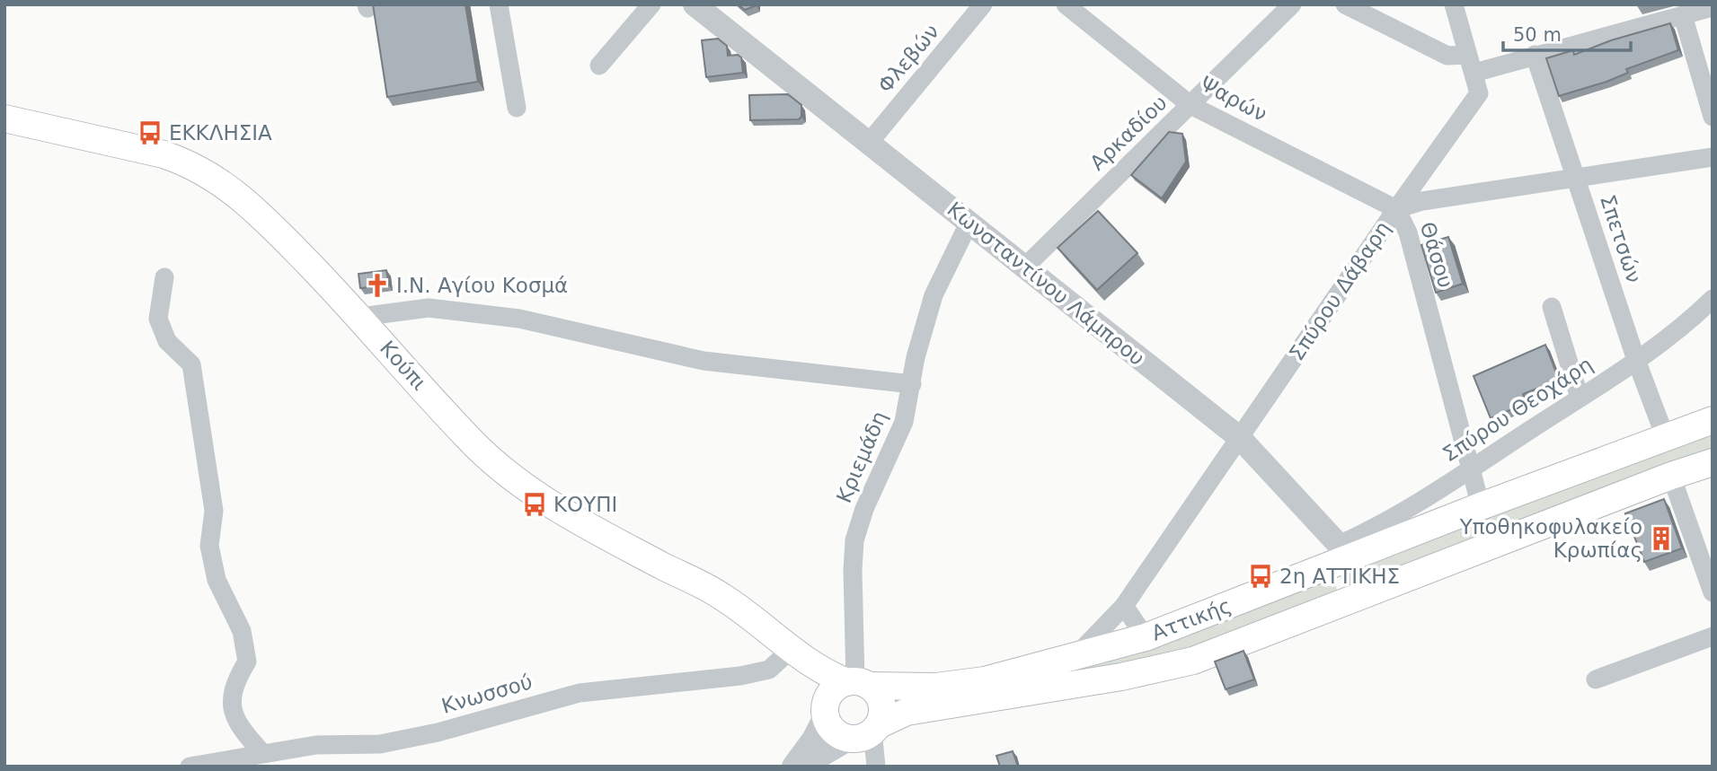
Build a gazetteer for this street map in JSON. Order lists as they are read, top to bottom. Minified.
{"streets":{"main road":["Κούπι","Αττικής"],"street":["Φλεβών","Ψαρών","Αρκαδίου","Σπετσών","Θάσου","Κωνσταντίνου Λάμπρου","Σπύρου Δάβαρη","Σπύρου Θεοχάρη","Κριεμάδη","Κνωσσού"]},"crossings":[["Φλεβών","Κωνσταντίνου Λάμπρου"],["Ψαρών","Αρκαδίου"],["Ψαρών","Θάσου"],["Ψαρών","Σπύρου Δάβαρη"],["Αρκαδίου","Κωνσταντίνου Λάμπρου"],["Σπετσών","Σπύρου Δάβαρη"],["Σπετσών","Σπύρου Θεοχάρη"],["Σπετσών","Αττικής"],["Θάσου","Σπύρου Δάβαρη"],["Θάσου","Σπύρου Θεοχάρη"],["Θάσου","Αττικής"],["Κωνσταντίνου Λάμπρου","Σπύρου Δάβαρη"],["Κωνσταντίνου Λάμπρου","Σπύρου Θεοχάρη"],["Κωνσταντίνου Λάμπρου","Κριεμάδη"],["Κωνσταντίνου Λάμπρου","Αττικής"],["Σπύρου Δάβαρη","Αττικής"],["Κούπι","Κνωσσού"],["Σπύρου Θεοχάρη","Αττικής"],["Κριεμάδη","Αττικής"]],"places":{"bus stop":["ΕΚΚΛΗΣΙΑ","ΚΟΥΠΙ","2η ΑΤΤΙΚΗΣ"],"church":["Ι.Ν. Αγίου Κοσμά"],"building":["Υποθηκοφυλακείο Κρωπίας"]},"scale_bar":"50 m"}
